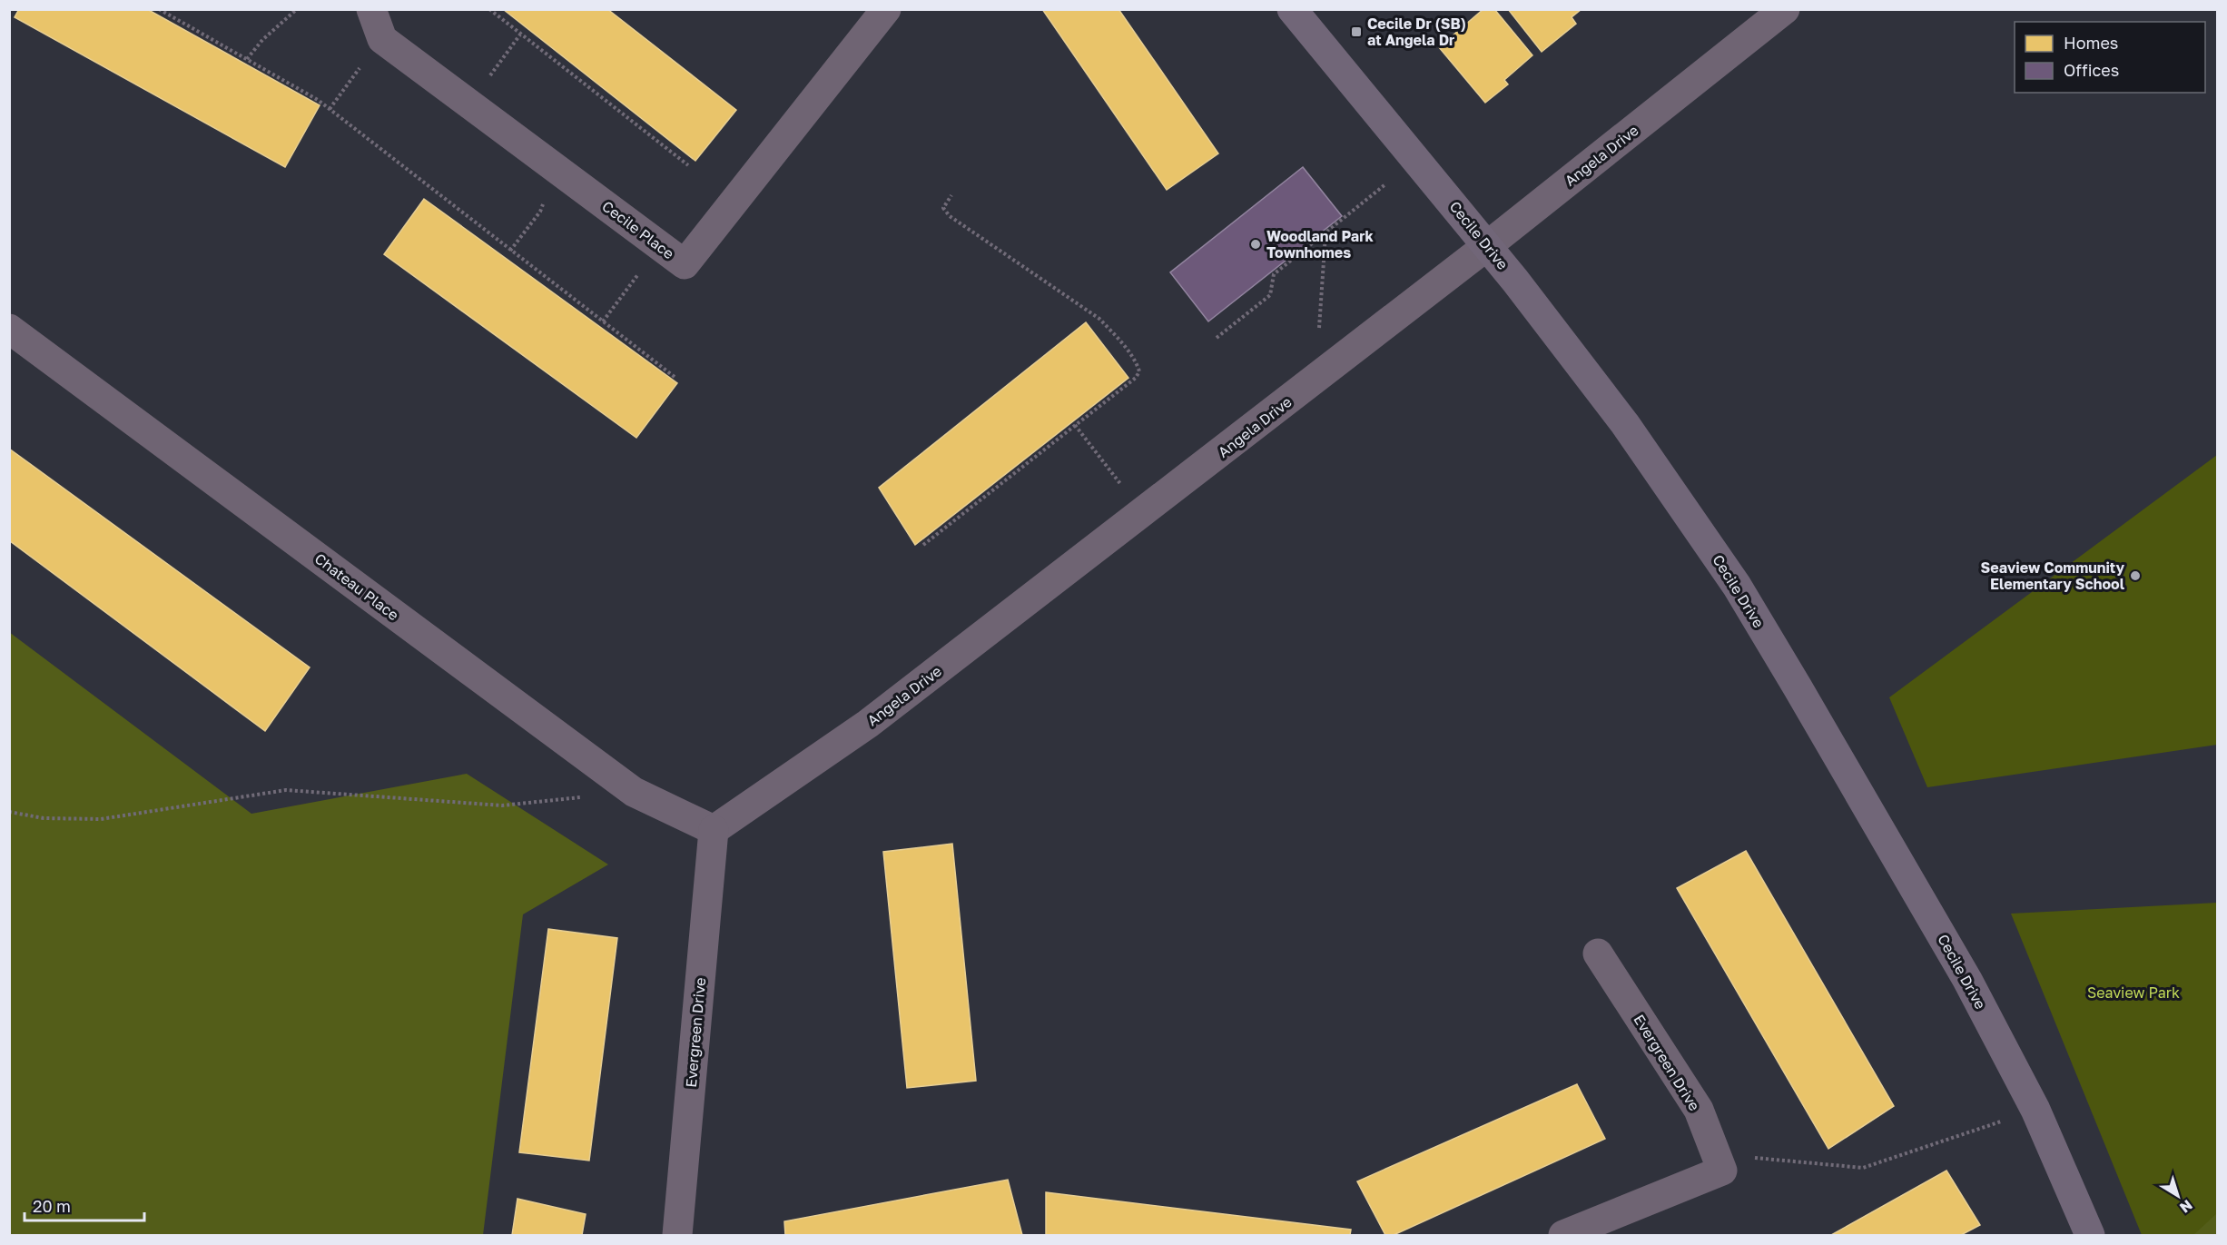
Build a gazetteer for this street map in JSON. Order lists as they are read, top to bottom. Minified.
{"streets":{"street":["Angela Drive","Cecile Place","Cecile Drive","Chateau Place","Evergreen Drive"]},"crossings":[["Angela Drive","Cecile Drive"],["Angela Drive","Chateau Place"],["Angela Drive","Evergreen Drive"],["Chateau Place","Evergreen Drive"]],"parks":["Seaview Park"],"places":{"transit":["Cecile Dr (SB) at Angela Dr"],"other":["Woodland Park Townhomes","Seaview Community Elementary School"]},"legend":["Homes","Offices"],"scale_bar":"20 m","north":"bottom right"}
